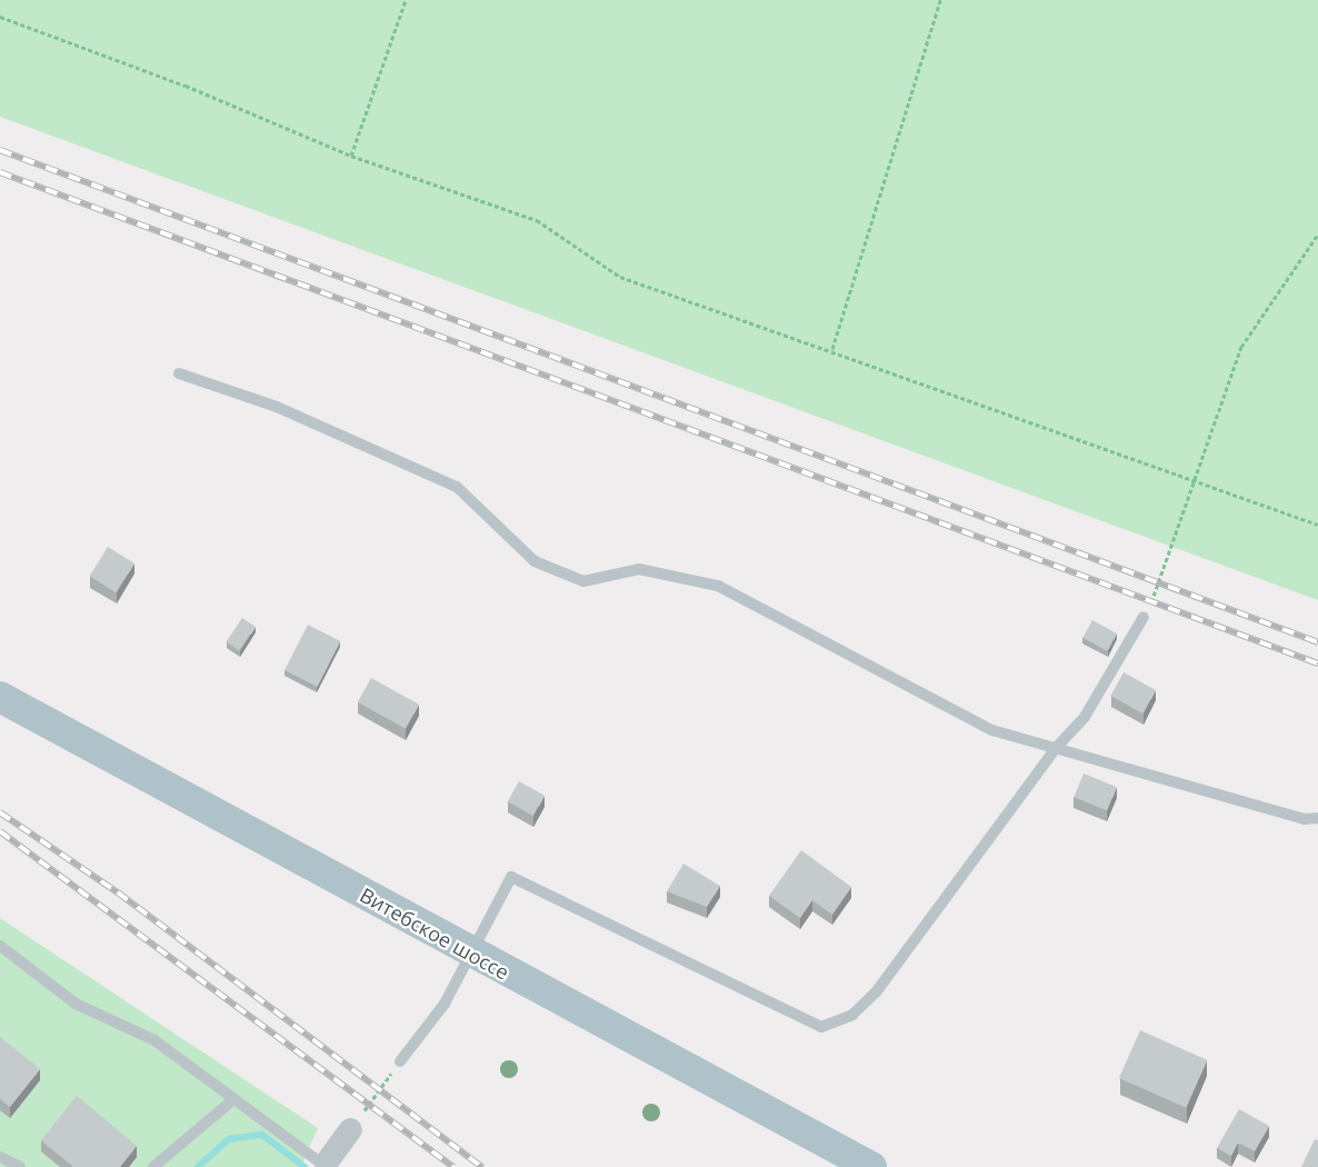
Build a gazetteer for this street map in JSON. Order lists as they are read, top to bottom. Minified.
{"streets":{"main road":["Витебское шоссе"]}}
